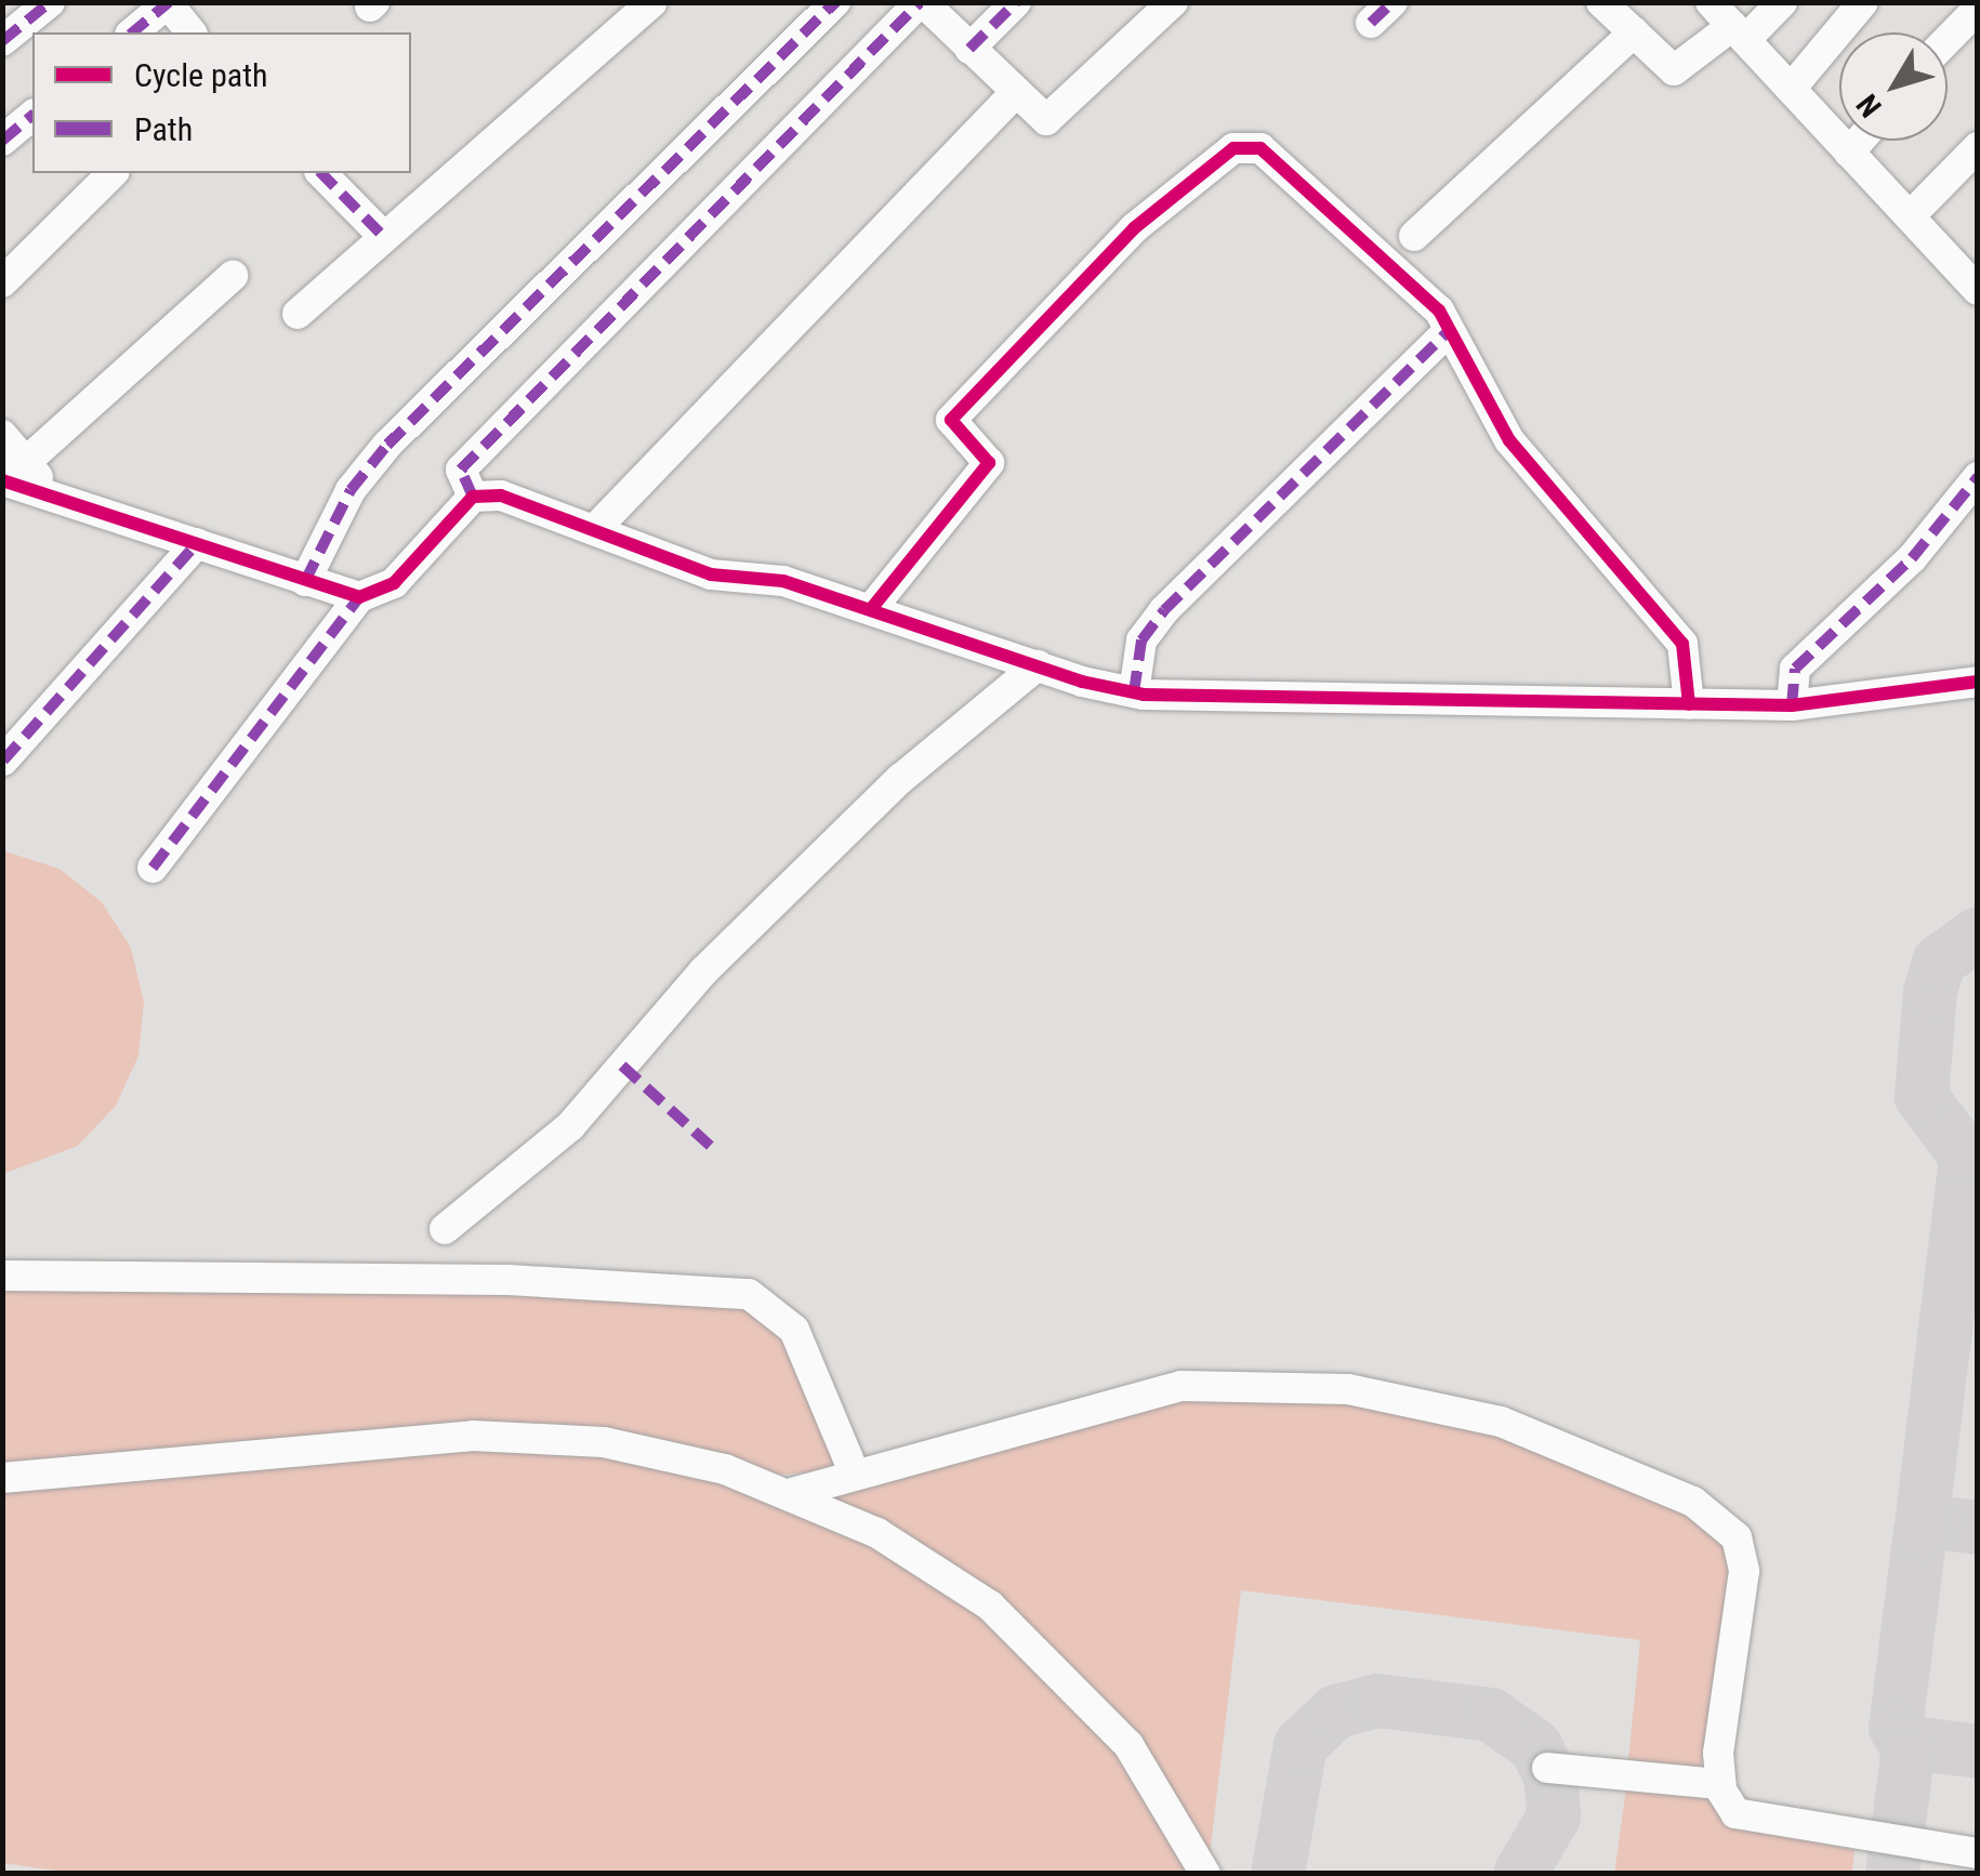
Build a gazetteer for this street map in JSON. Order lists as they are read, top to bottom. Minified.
{"legend":["Cycle path","Path"],"north":"bottom left"}
